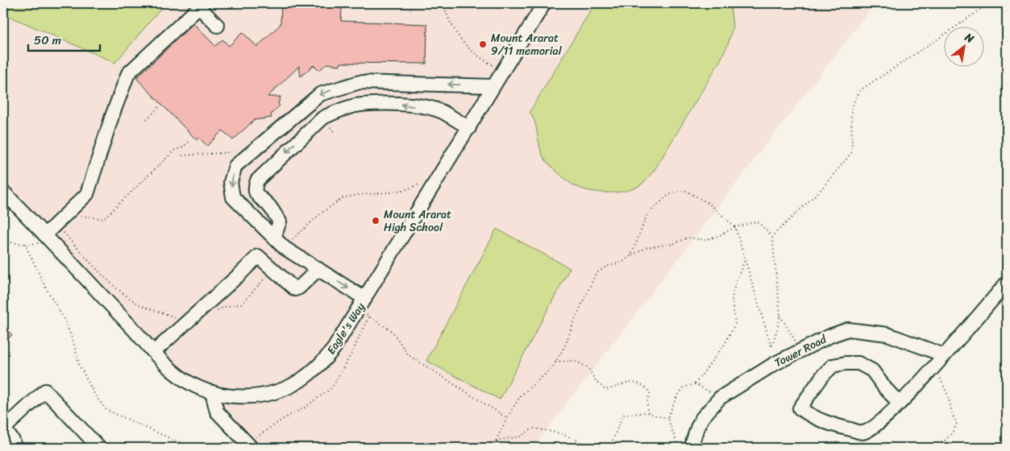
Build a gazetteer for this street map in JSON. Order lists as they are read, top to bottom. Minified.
{"streets":{"street":["Eagle's Way","Tower Road"]},"places":["Mount Ararat 9/11 memorial","Mount Ararat High School"],"scale_bar":"50 m","north":"top right"}
